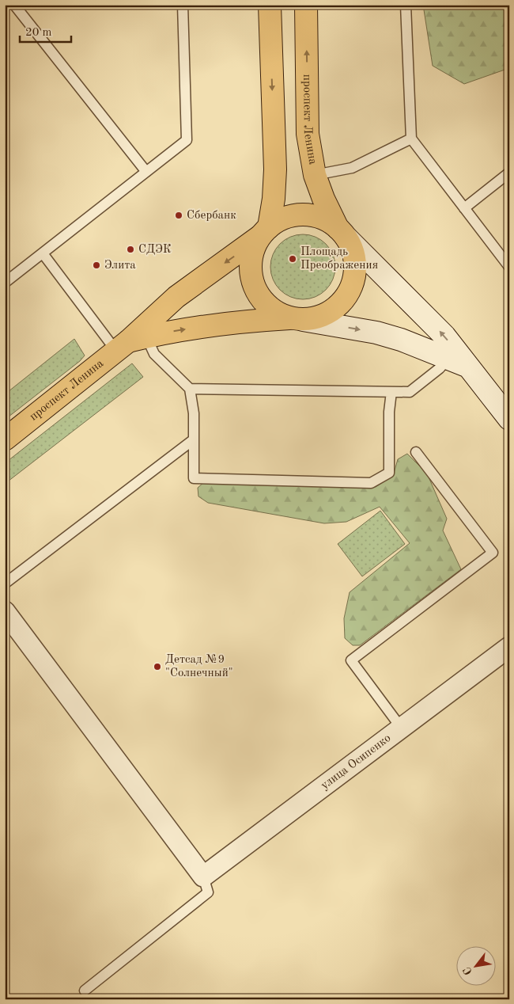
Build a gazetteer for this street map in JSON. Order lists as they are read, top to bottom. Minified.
{"streets":{"main road":["проспект Ленина"],"street":["улица Осипенко"]},"places":["Сбербанк","СДЭК","Площадь Преображения","Элита","Детсад №9 \"Солнечный\""],"scale_bar":"20 m","north":"bottom left"}
